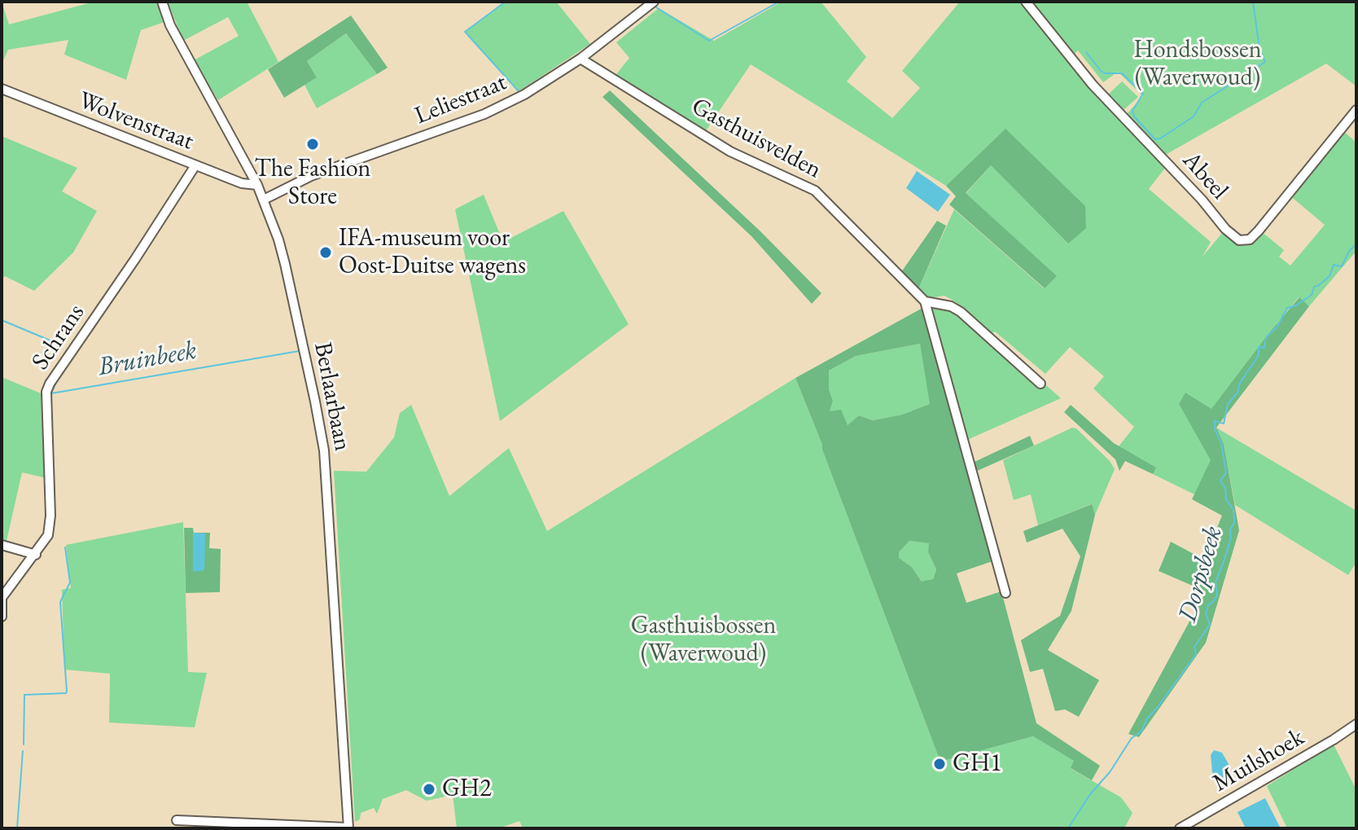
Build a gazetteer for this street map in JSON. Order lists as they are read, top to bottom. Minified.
{"streets":{"street":["Leliestraat","Wolvenstraat","Gasthuisvelden","Abeel","Schrans","Berlaarbaan","Muilshoek"]},"crossings":[["Leliestraat","Gasthuisvelden"],["Leliestraat","Berlaarbaan"],["Wolvenstraat","Schrans"],["Wolvenstraat","Berlaarbaan"]],"water":["Bruinbeek","Dorpsbeek"],"parks":["Hondsbossen (Waverwoud)","Gasthuisbossen (Waverwoud)"],"places":["The Fashion Store","IFA-museum voor Oost-Duitse wagens","GH1","GH2"]}
